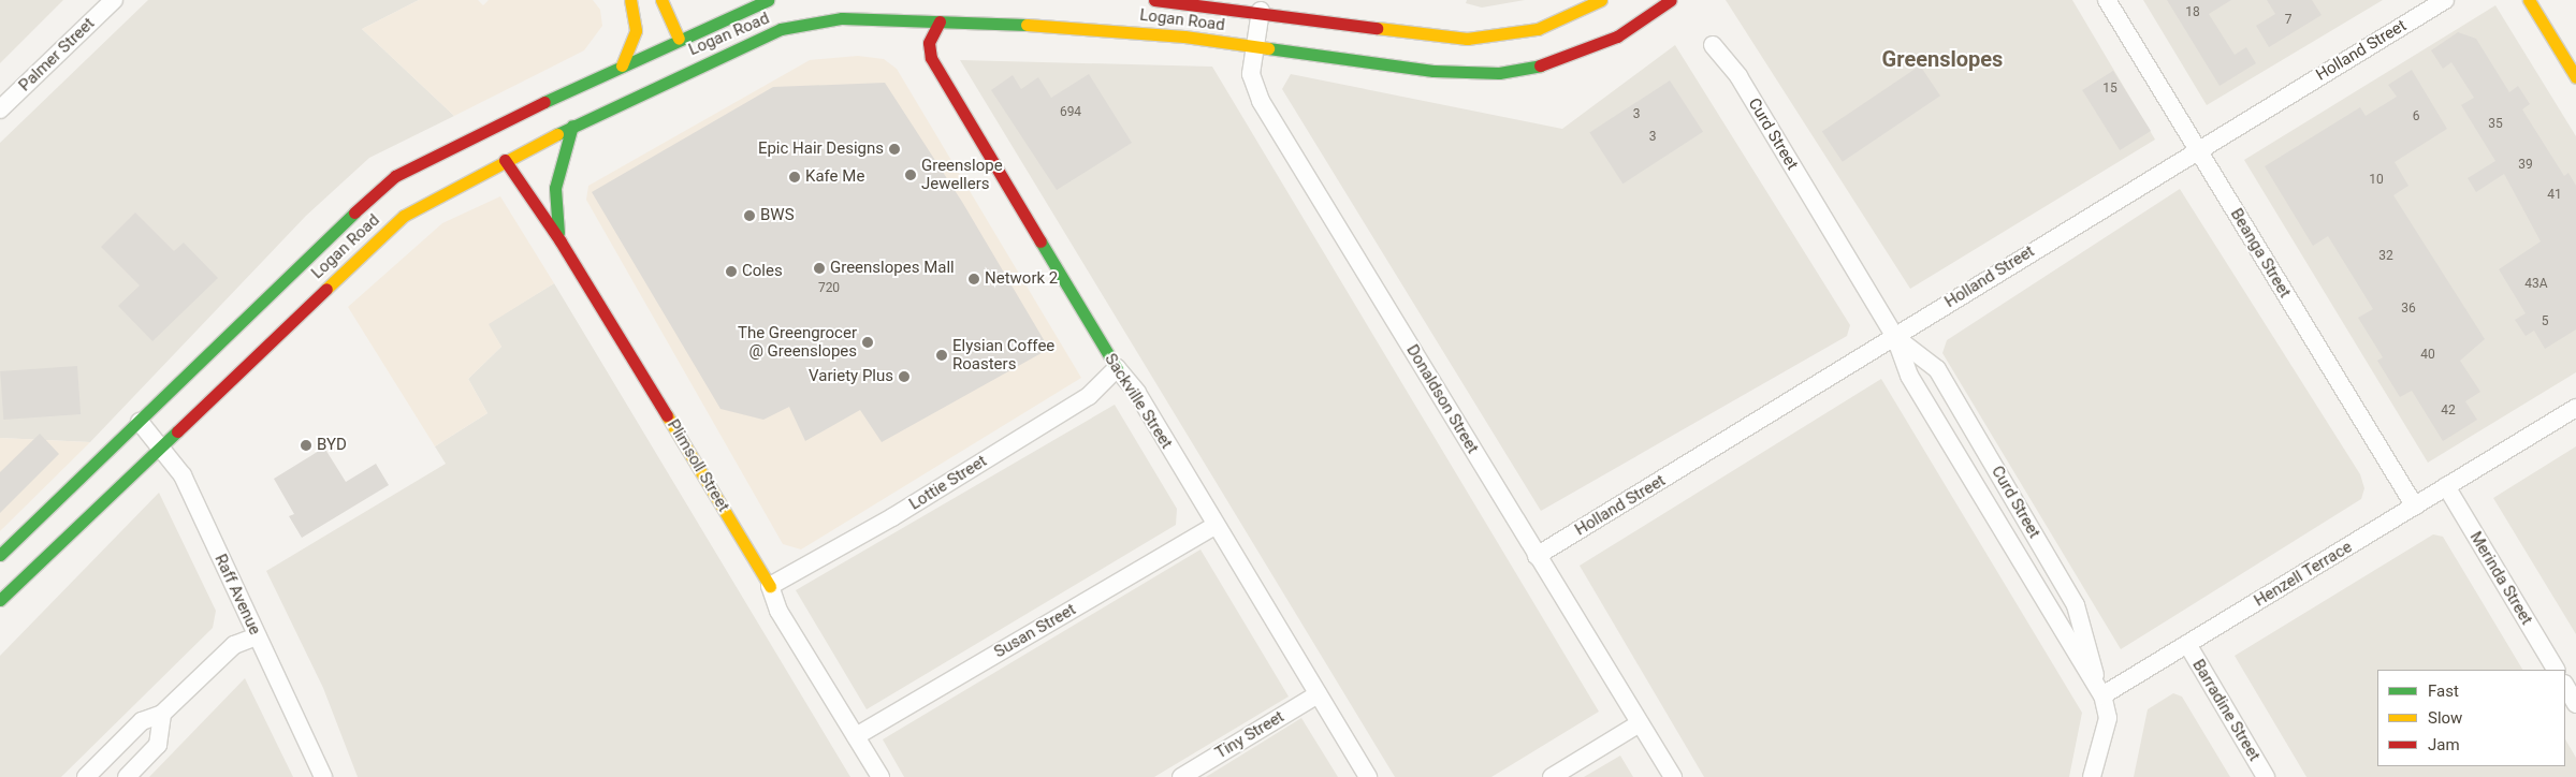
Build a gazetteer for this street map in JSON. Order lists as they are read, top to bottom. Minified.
{"streets":{"main road":["Logan Road","Sackville Street","Plimsoll Street"],"street":["Holland Street","Palmer Street","Curd Street","Beanga Street","Donaldson Street","Lottie Street","Henzell Terrace","Merinda Street","Raff Avenue","Susan Street","Barradine Street","Tiny Street"]},"crossings":[["Logan Road","Donaldson Street"],["Logan Road","Sackville Street"],["Logan Road","Plimsoll Street"],["Logan Road","Raff Avenue"],["Holland Street","Curd Street"],["Holland Street","Beanga Street"],["Holland Street","Donaldson Street"],["Curd Street","Henzell Terrace"],["Beanga Street","Henzell Terrace"],["Sackville Street","Lottie Street"],["Sackville Street","Susan Street"],["Sackville Street","Tiny Street"],["Plimsoll Street","Lottie Street"],["Plimsoll Street","Susan Street"],["Henzell Terrace","Merinda Street"],["Henzell Terrace","Barradine Street"]],"districts":["Greenslopes"],"places":["Epic Hair Designs","Greenslope Jewellers","Kafe Me","BWS","Greenslopes Mall","Coles","Network 2","The Greengrocer @ Greenslopes","Elysian Coffee Roasters","Variety Plus","BYD"],"house_numbers":["18","7","15","694","3","6","35","3","39","10","41","32","43A","720","36","5","40","42"],"legend":["Fast","Slow","Jam"]}
